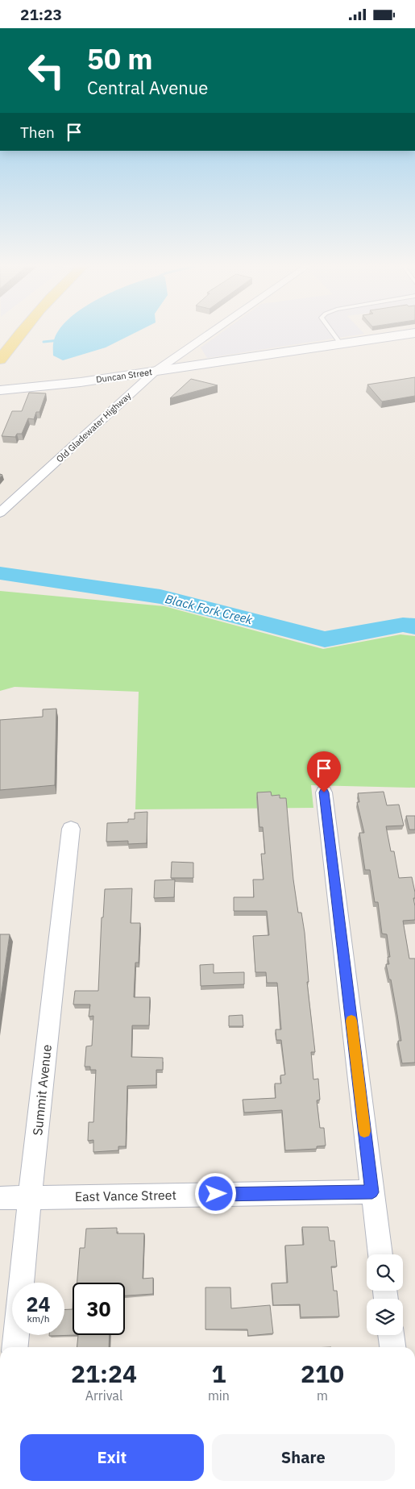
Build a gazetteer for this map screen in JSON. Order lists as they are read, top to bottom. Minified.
{"streets":{"street":["Duncan Street","Old Gladewater Highway","Summit Avenue","East Vance Street"]},"crossings":[["Duncan Street","Old Gladewater Highway"],["Summit Avenue","East Vance Street"]],"water":["Black Fork Creek"],"page":{"status":"21:23","turn":["50 m","Central Avenue"],"then":"Then","speed":"24 km/h","limit":"30","eta":["21:24","Arrival","1","min","210","m"],"buttons":["Exit","Share"]}}
